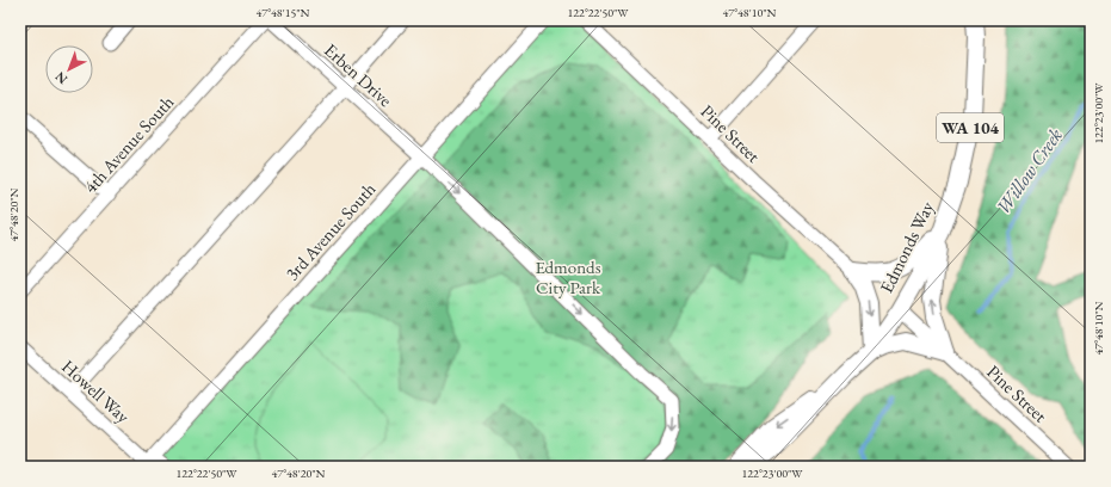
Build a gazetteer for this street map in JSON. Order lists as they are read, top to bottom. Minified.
{"streets":{"main road":["WA 104","Edmonds Way"],"street":["Erben Drive","Pine Street","4th Avenue South","3rd Avenue South","Howell Way"]},"crossings":[["Erben Drive","3rd Avenue South"],["WA 104","Edmonds Way"],["Pine Street","Edmonds Way"],["3rd Avenue South","Howell Way"]],"one_way":["Erben Drive"],"water":["Willow Creek"],"parks":["Edmonds City Park"],"north":"bottom left","coordinates":["47°48'15\"N","122°22'50\"W","47°48'10\"N","122°23'00\"W","47°48'20\"N"]}
